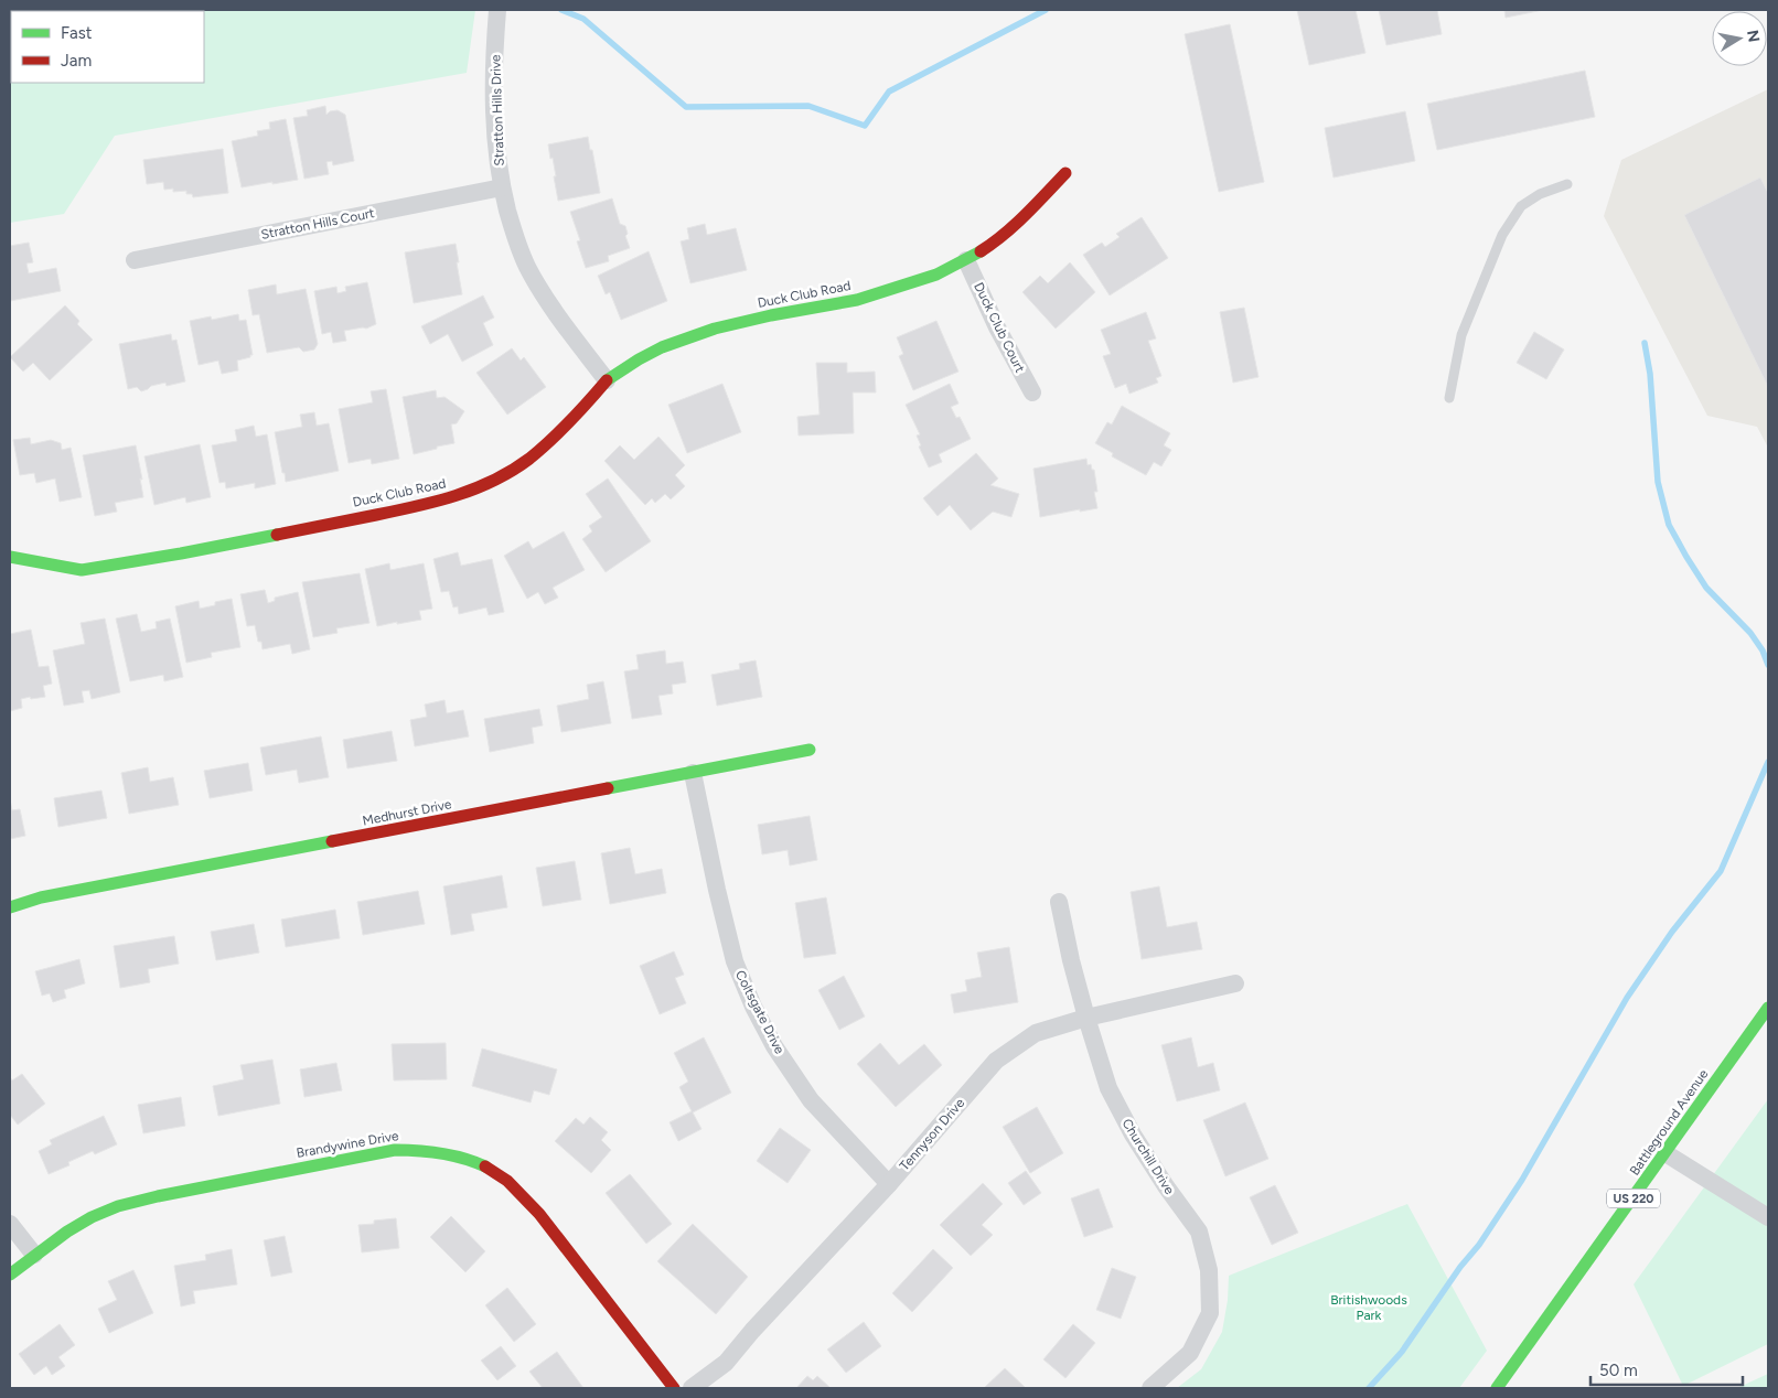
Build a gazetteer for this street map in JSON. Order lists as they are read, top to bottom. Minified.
{"streets":{"street":["Stratton Hills Drive","Stratton Hills Court","Duck Club Road","Duck Club Court","Medhurst Drive","Coltsgate Drive","Battleground Avenue","Tennyson Drive","Brandywine Drive","Churchill Drive","US 220"]},"crossings":[["Stratton Hills Drive","Stratton Hills Court"],["Stratton Hills Drive","Duck Club Road"],["Duck Club Road","Duck Club Court"],["Medhurst Drive","Coltsgate Drive"],["Coltsgate Drive","Tennyson Drive"],["Tennyson Drive","Churchill Drive"]],"parks":["Britishwoods Park"],"legend":["Fast","Jam"],"scale_bar":"50 m","north":"right"}
